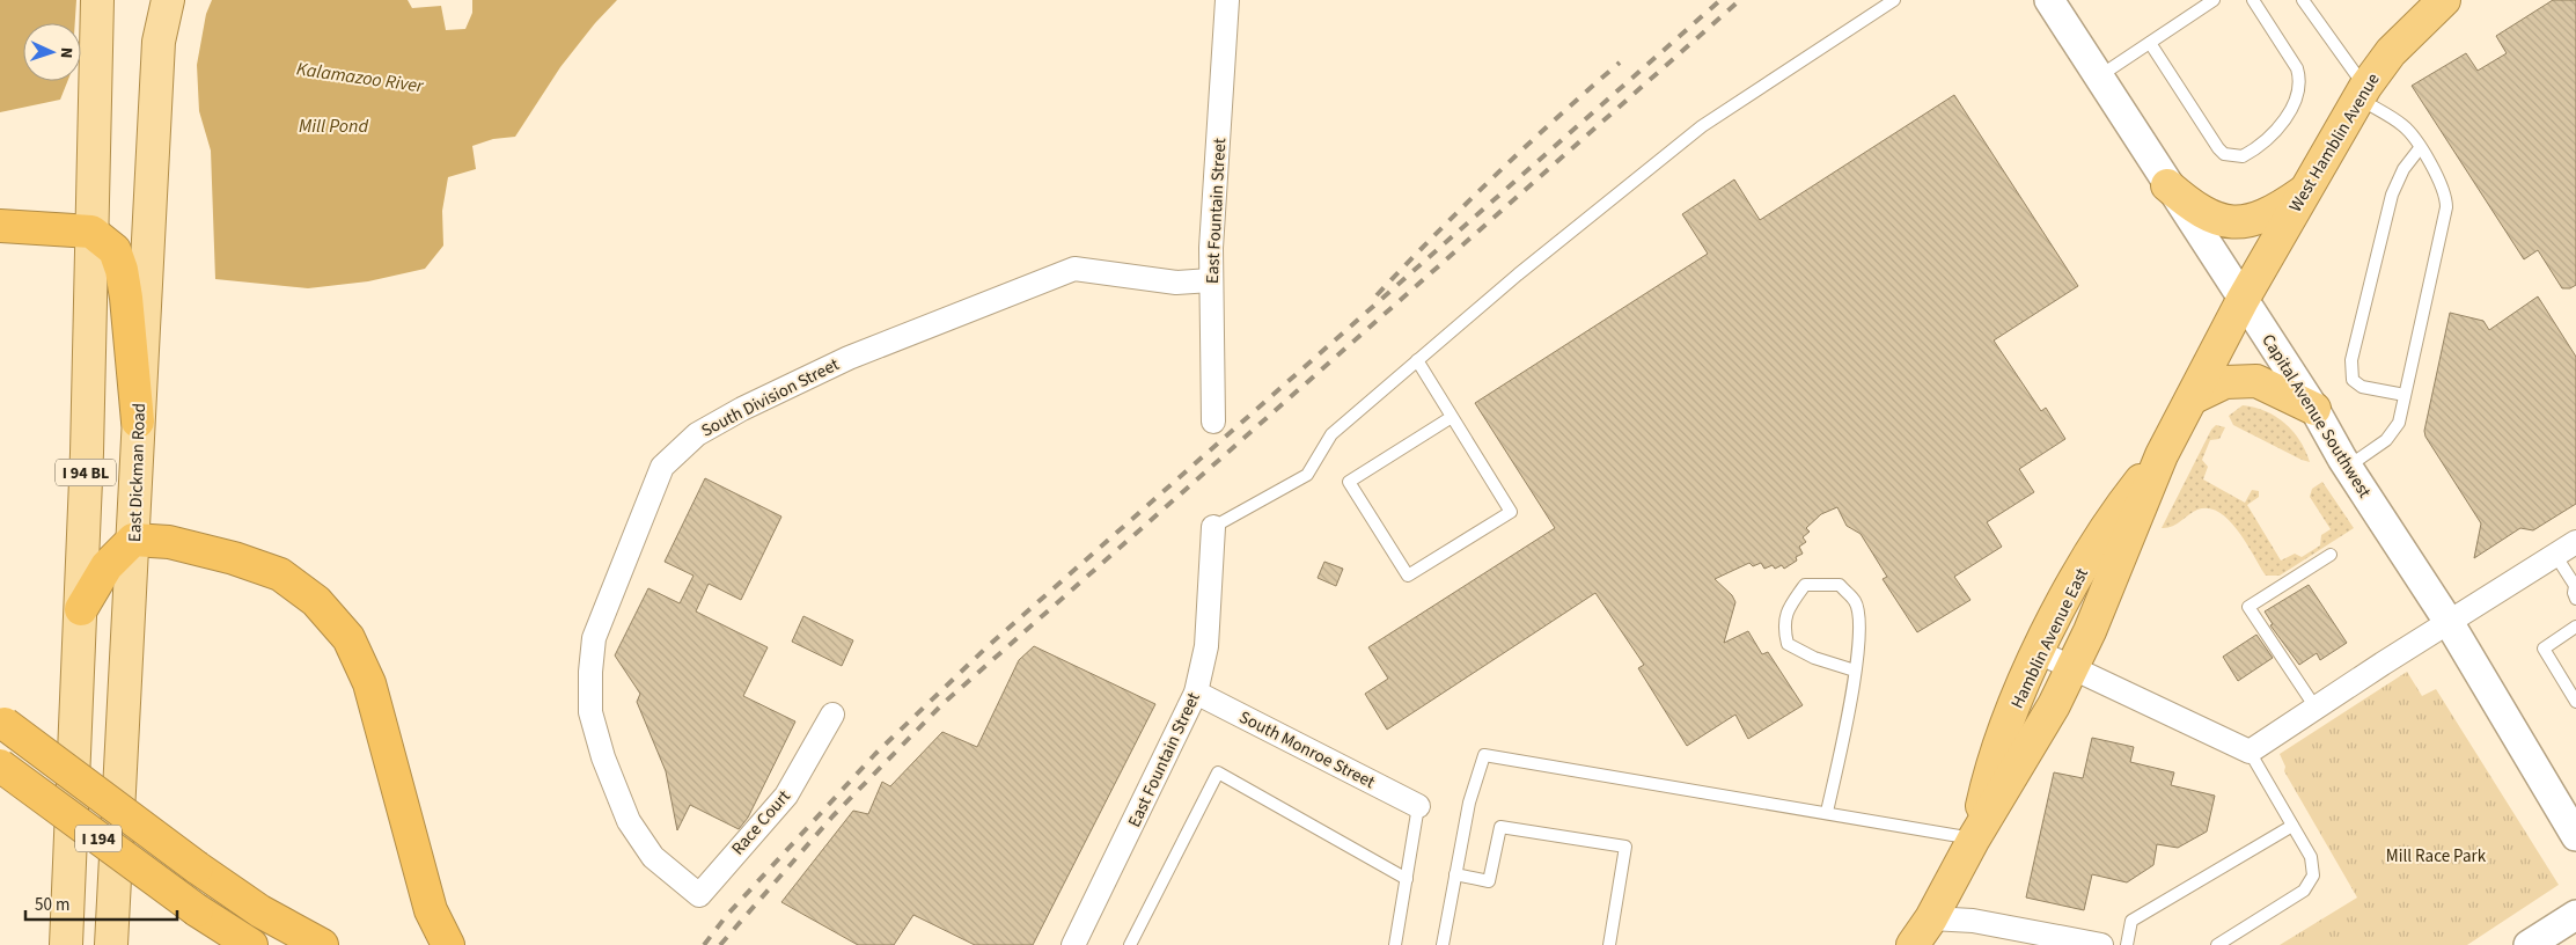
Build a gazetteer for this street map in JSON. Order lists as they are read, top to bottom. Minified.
{"streets":{"highway":["West Hamblin Avenue","Hamblin Avenue East","I 194"],"main road":["I 94 BL","East Dickman Road"],"street":["East Fountain Street","South Division Street","Capital Avenue Southwest","South Monroe Street","Race Court"]},"crossings":[["West Hamblin Avenue","Capital Avenue Southwest"],["West Hamblin Avenue","Hamblin Avenue East"],["East Fountain Street","South Division Street"],["East Fountain Street","South Monroe Street"],["South Division Street","Race Court"],["Capital Avenue Southwest","Hamblin Avenue East"]],"water":["Kalamazoo River","Mill Pond"],"parks":["Mill Race Park"],"scale_bar":"50 m","north":"right"}
